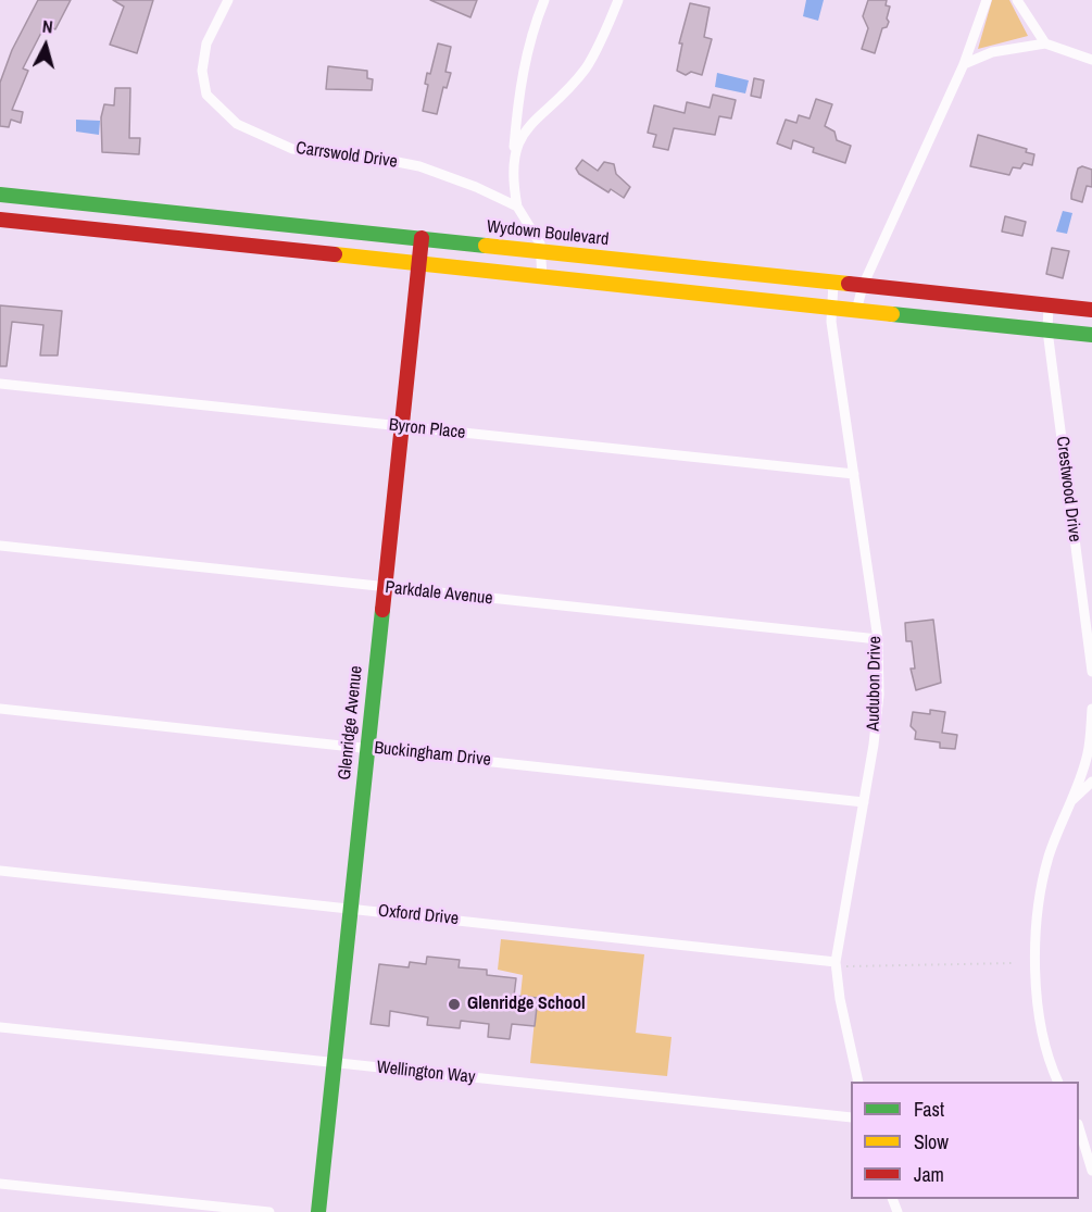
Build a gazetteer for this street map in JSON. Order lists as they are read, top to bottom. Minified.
{"streets":{"street":["Carrswold Drive","Wydown Boulevard","Byron Place","Crestwood Drive","Parkdale Avenue","Audubon Drive","Glenridge Avenue","Buckingham Drive","Oxford Drive","Wellington Way"]},"crossings":[["Wydown Boulevard","Crestwood Drive"],["Wydown Boulevard","Audubon Drive"],["Wydown Boulevard","Glenridge Avenue"],["Byron Place","Audubon Drive"],["Byron Place","Glenridge Avenue"],["Parkdale Avenue","Audubon Drive"],["Parkdale Avenue","Glenridge Avenue"],["Audubon Drive","Buckingham Drive"],["Audubon Drive","Oxford Drive"],["Glenridge Avenue","Buckingham Drive"],["Glenridge Avenue","Oxford Drive"],["Glenridge Avenue","Wellington Way"]],"places":["Glenridge School"],"legend":["Fast","Slow","Jam"],"north":"top"}
